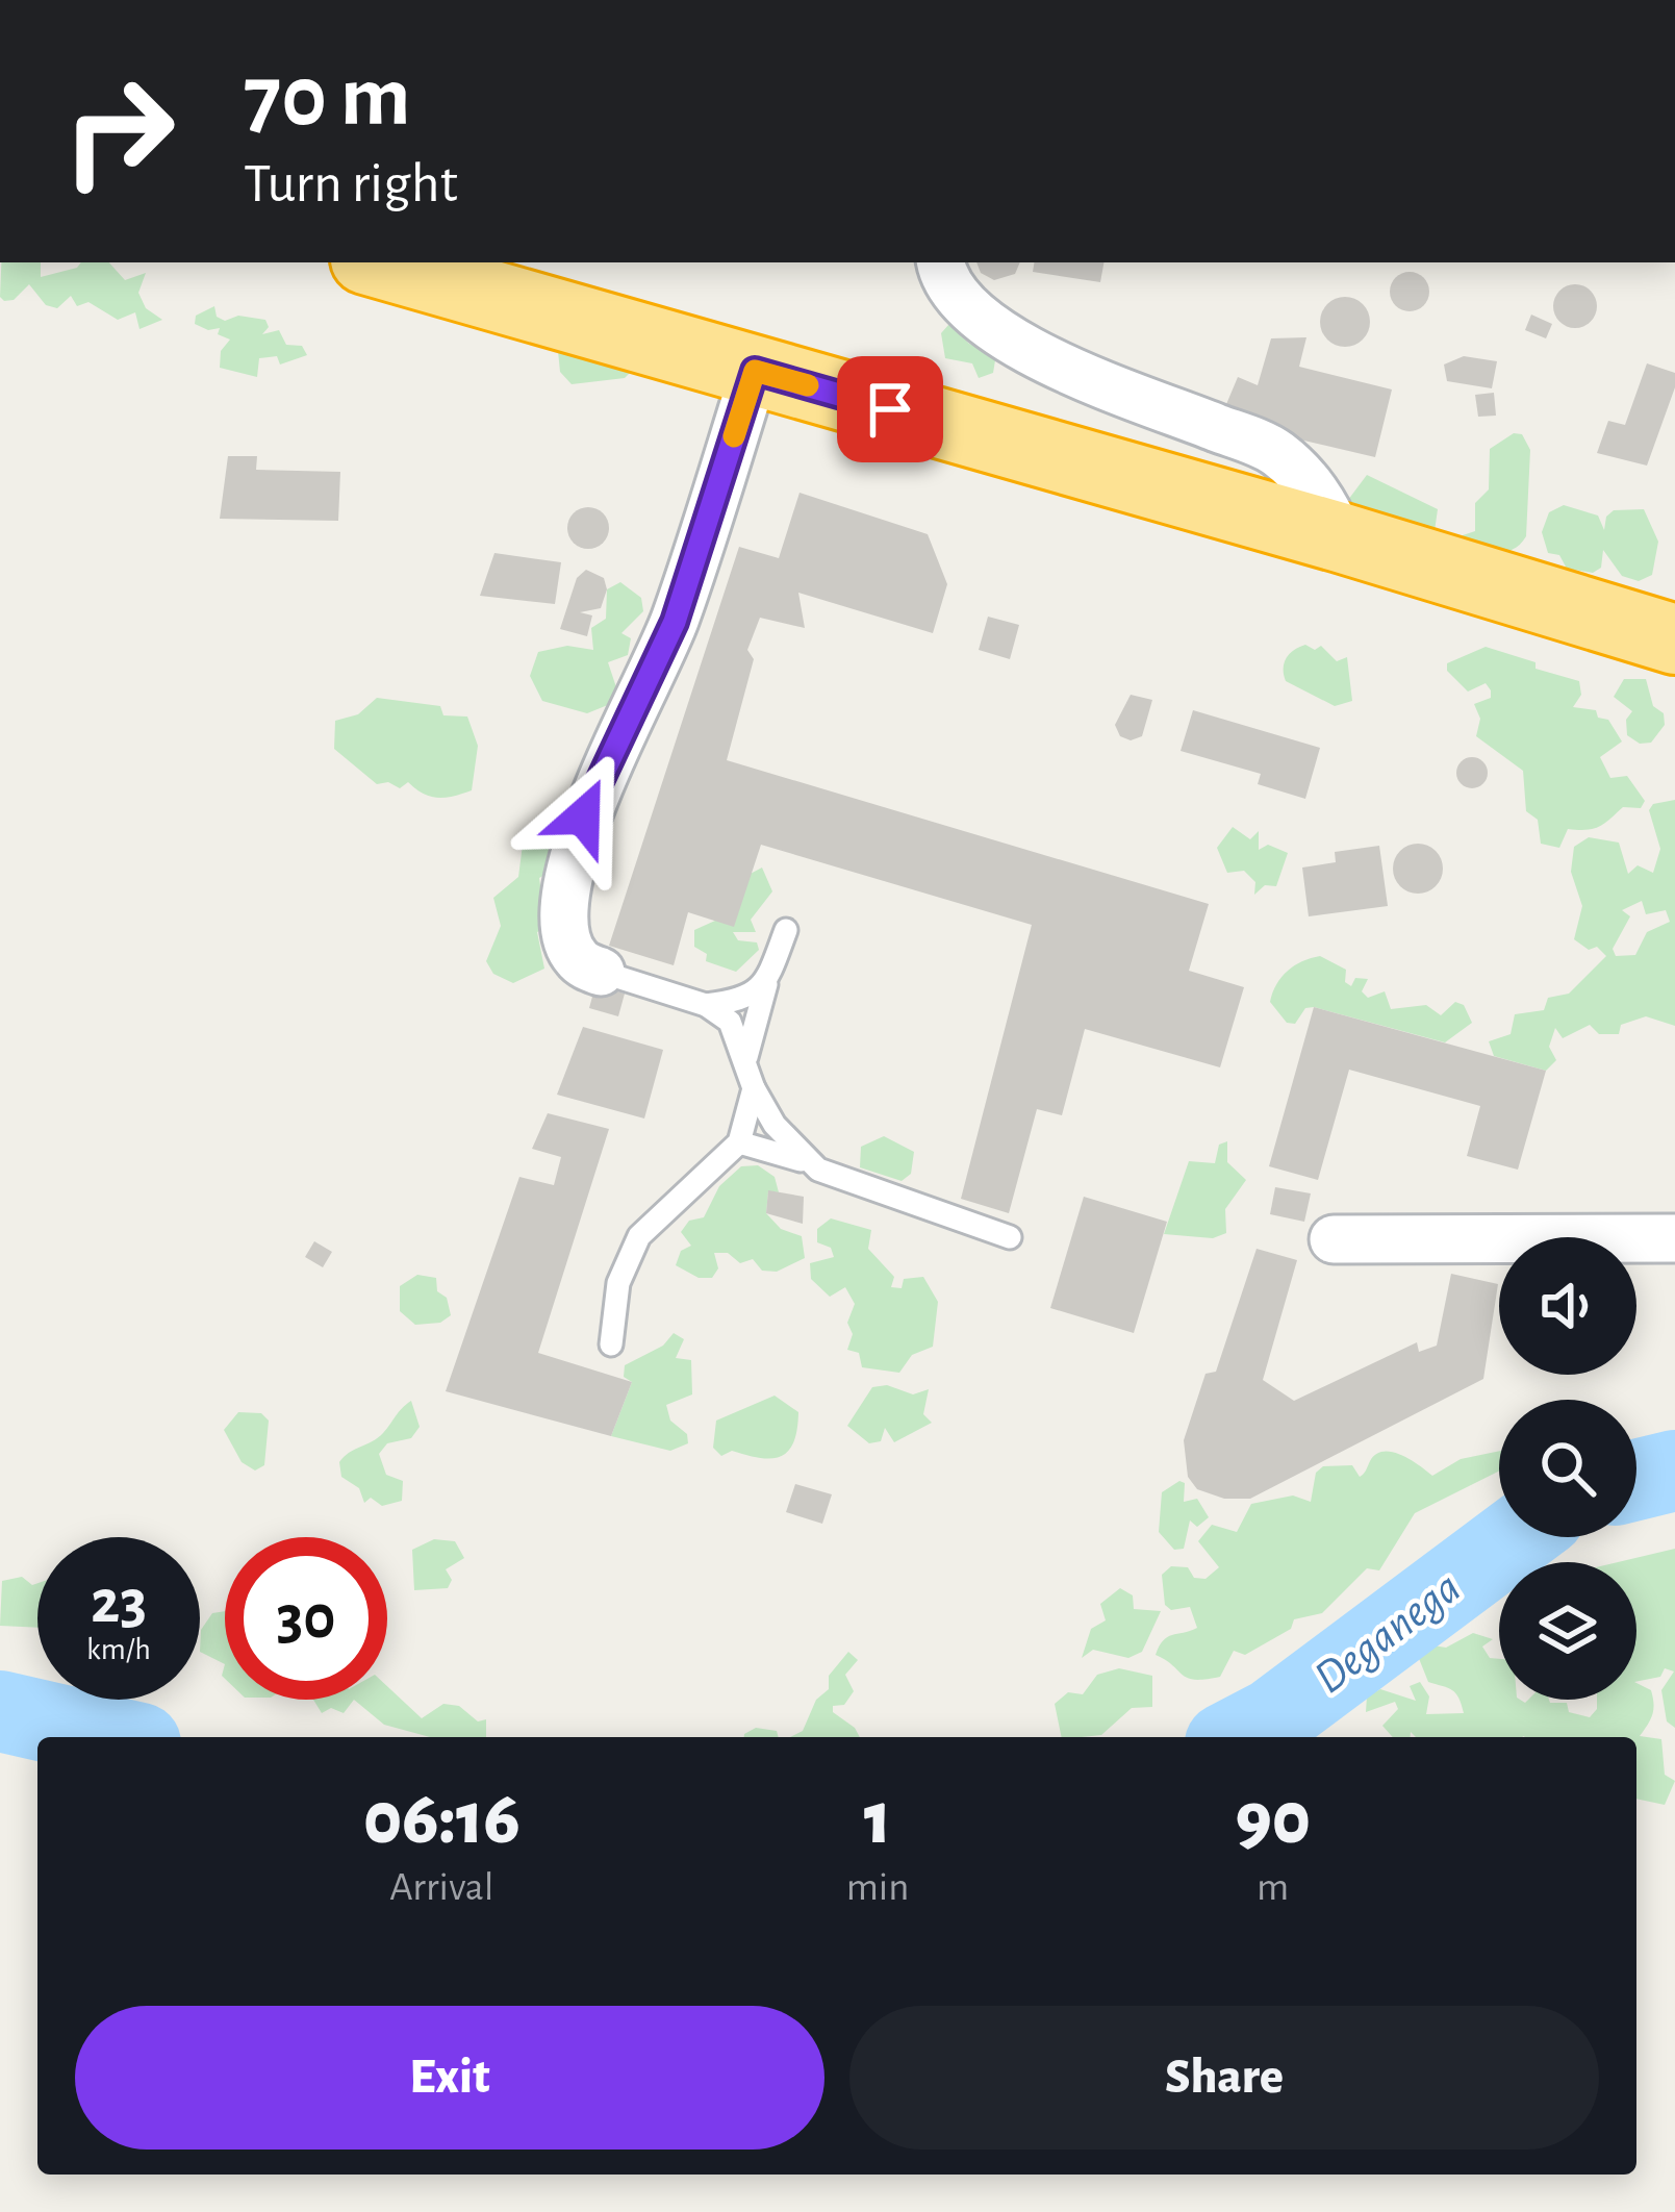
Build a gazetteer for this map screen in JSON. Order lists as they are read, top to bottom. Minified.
{"water":["Deganega"],"page":{"turn":["70 m","Turn right"],"speed":"23 km/h","limit":"30","eta":["06:16","Arrival","1","min","90","m"],"buttons":["Exit","Share"]}}
